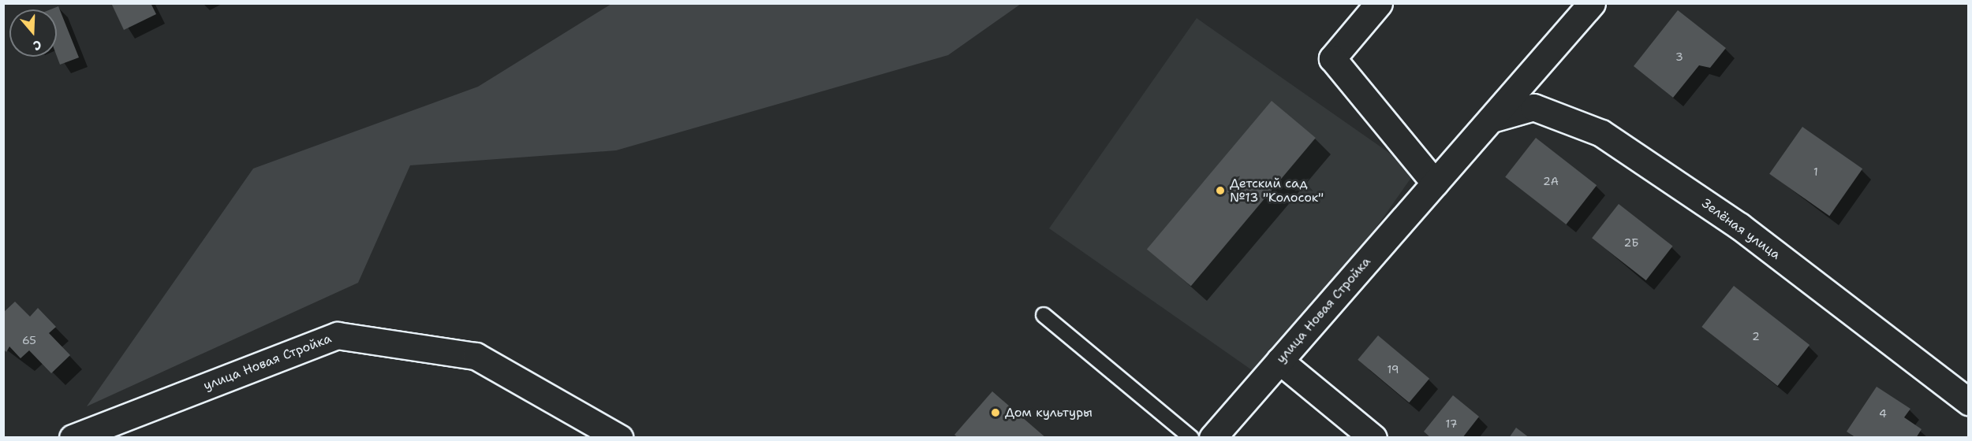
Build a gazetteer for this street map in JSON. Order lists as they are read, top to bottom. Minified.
{"streets":{"street":["Зелёная улица","улица Новая Стройка"]},"crossings":[["Зелёная улица","улица Новая Стройка"]],"places":["Детский сад №13 \"Колосок\"","Дом культуры"],"house_numbers":["3","1","2А","2Б","2","65","19","4","17"],"north":"bottom"}
